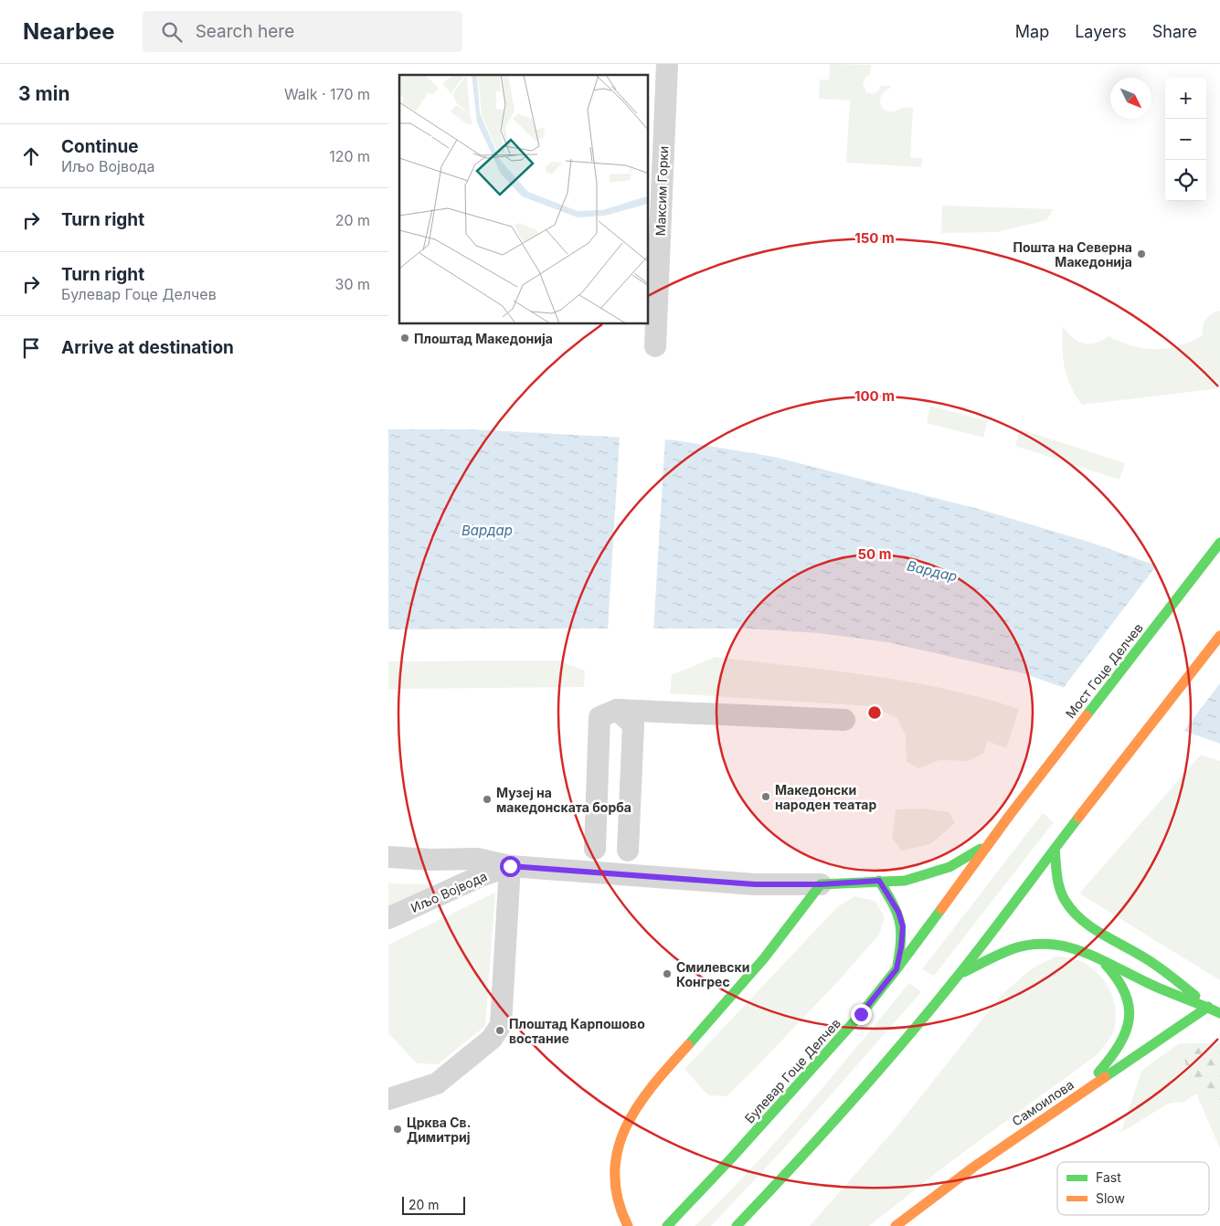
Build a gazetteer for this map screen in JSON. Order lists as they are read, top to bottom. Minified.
{"streets":{"street":["Максим Горки","Мост Гоце Делчев","Иљо Војвода","Булевар Гоце Делчев","Самоилова"]},"crossings":[["Мост Гоце Делчев","Булевар Гоце Делчев"],["Иљо Војвода","Булевар Гоце Делчев"]],"water":["Вардар"],"places":["Пошта на Северна Македонија","Плоштад Македонија","Македонски народен театар","Музеј на македонската борба","Смилевски Конгрес","Плоштад Карпошово востание","Црква Св. Димитриј"],"legend":["Fast","Slow"],"scale_bar":"20 m","north":"bottom right","page":{"header":"Nearbee","search":"Search here","nav":["Map","Layers","Share"],"heading":["3 min","Walk · 170 m"],"map_buttons":["+","−"],"list":[["Continue","Иљо Војвода","120 m"],["Turn right","20 m"],["Turn right","Булевар Гоце Делчев","30 m"],"Arrive at destination"],"scale":"20 m"},"rings":["150 m","100 m","50 m"]}
